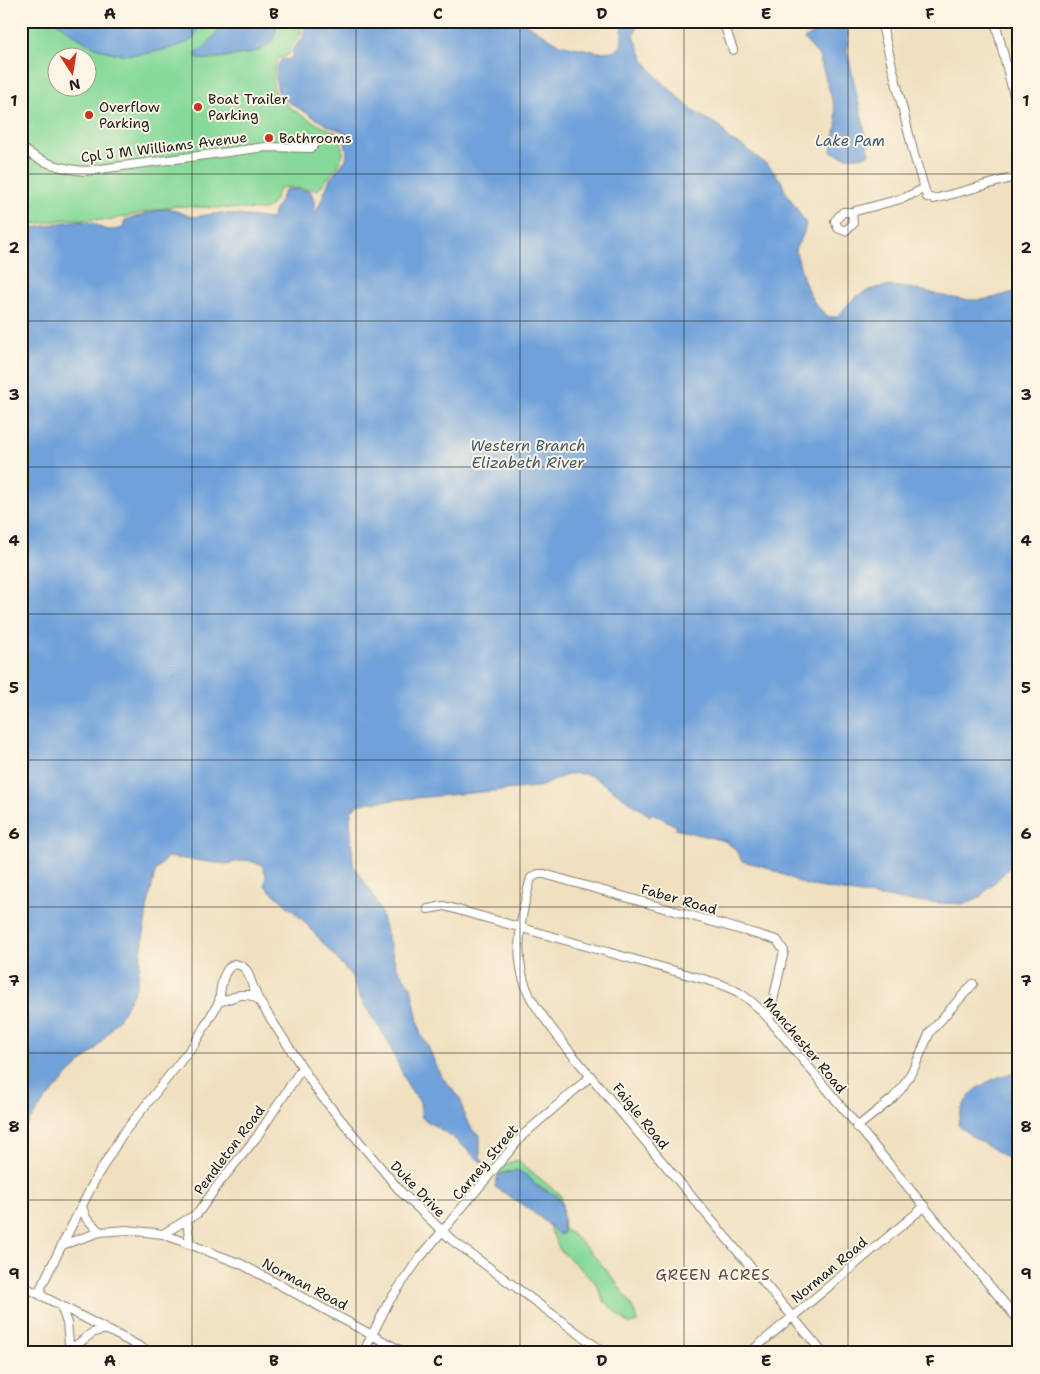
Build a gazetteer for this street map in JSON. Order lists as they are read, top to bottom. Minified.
{"streets":{"street":["Cpl J M Williams Avenue","Faber Road","Manchester Road","Faigle Road","Pendleton Road","Carney Street","Duke Drive","Norman Road"]},"crossings":[["Faber Road","Manchester Road"],["Faber Road","Faigle Road"],["Manchester Road","Faigle Road"],["Manchester Road","Norman Road"],["Faigle Road","Carney Street"],["Faigle Road","Norman Road"],["Pendleton Road","Duke Drive"],["Pendleton Road","Norman Road"],["Carney Street","Duke Drive"],["Carney Street","Norman Road"],["Duke Drive","Norman Road"]],"districts":["GREEN ACRES"],"water":["Lake Pam","Western Branch Elizabeth River"],"places":["Boat Trailer Parking","Overflow Parking","Bathrooms"],"north":"bottom","grid":{"columns":["A","B","C","D","E","F"],"rows":["1","2","3","4","5","6","7","8","9"]}}
